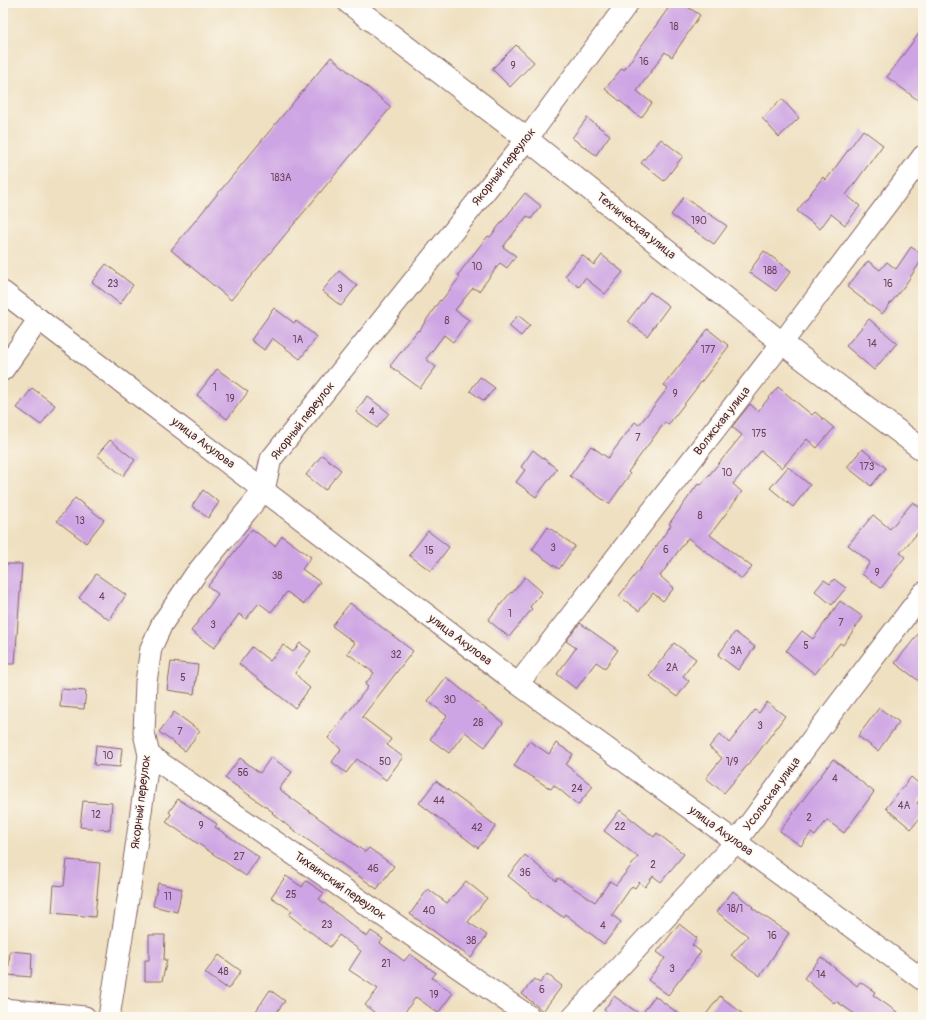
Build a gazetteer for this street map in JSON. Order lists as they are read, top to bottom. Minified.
{"streets":{"street":["Якорный переулок","Техническая улица","Волжская улица","улица Акулова","Усольская улица","Тихвинский переулок"]},"crossings":[["Якорный переулок","Техническая улица"],["Якорный переулок","улица Акулова"],["Якорный переулок","Тихвинский переулок"],["Техническая улица","Волжская улица"],["Волжская улица","улица Акулова"],["улица Акулова","Усольская улица"]],"house_numbers":["18","16","9","183А","190","10","188","23","16","3","8","1А","14","177","1","9","19","4","175","7","173","10","8","13","3","6","15","9","38","4","1","7","3","5","3А","32","2А","5","30","28","3","7","10","50","1/9","56","4","24","44","4А","12","2","9","22","42","27","2","46","36","25","11","18/1","40","23","4","16","38","21","3","48","14","6","19"]}
